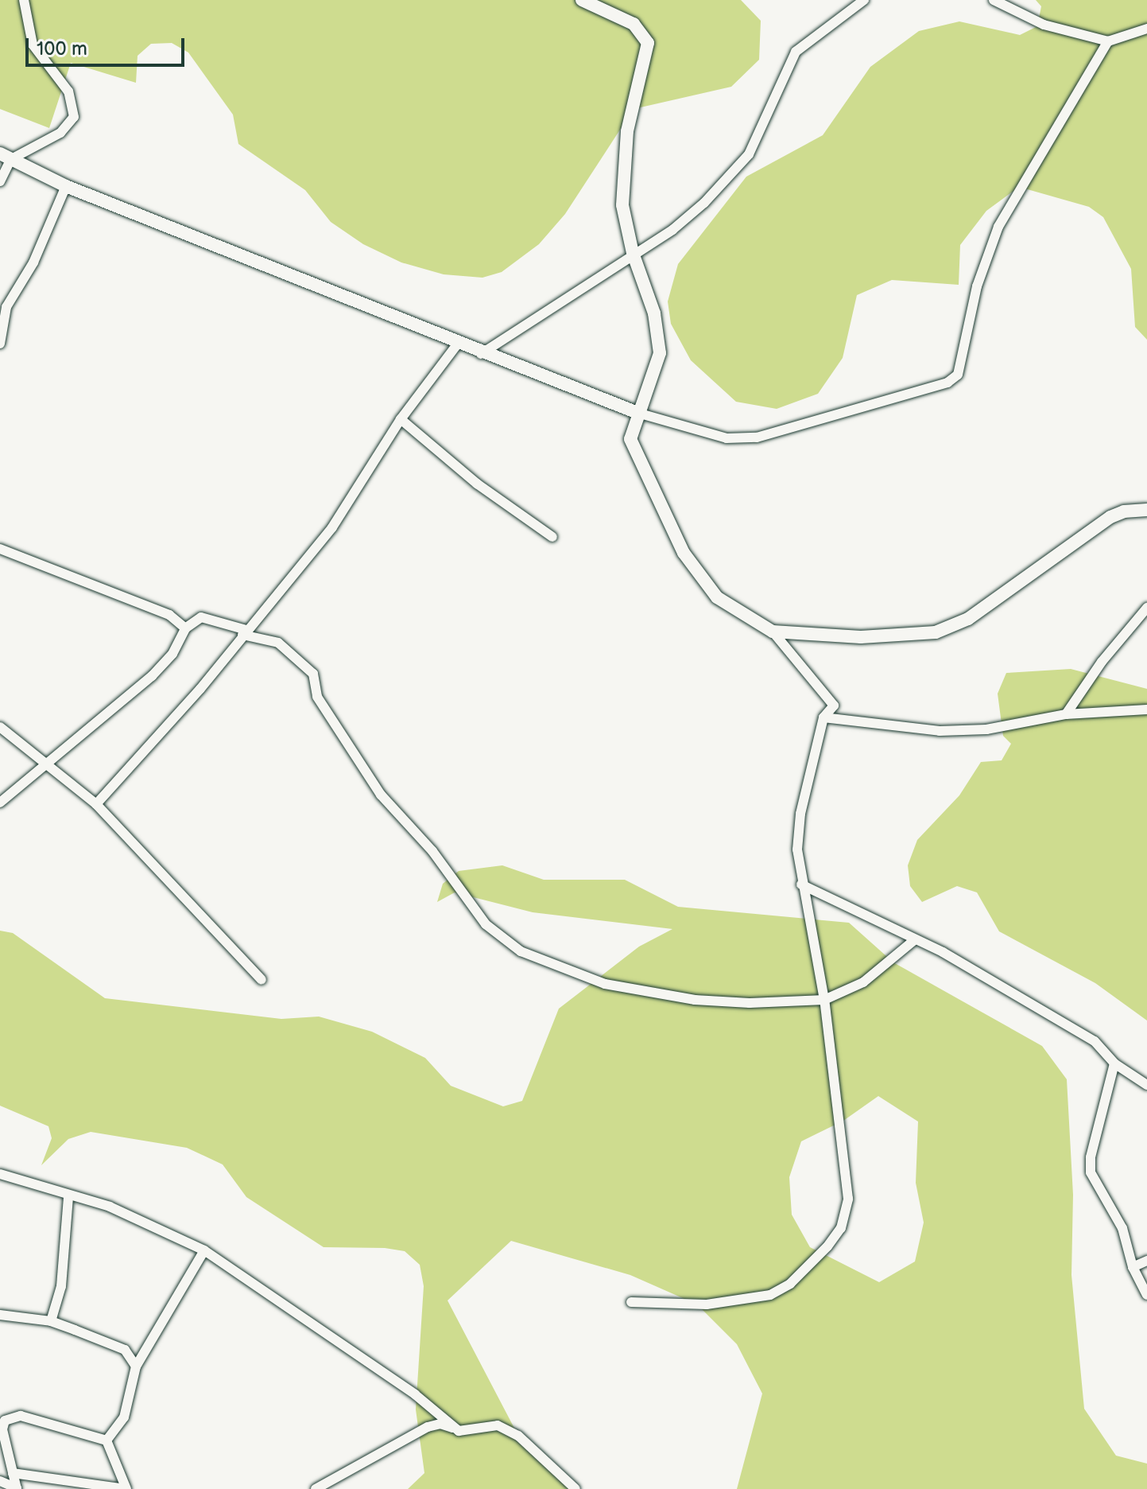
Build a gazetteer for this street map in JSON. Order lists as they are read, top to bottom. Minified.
{"scale_bar":"100 m"}
